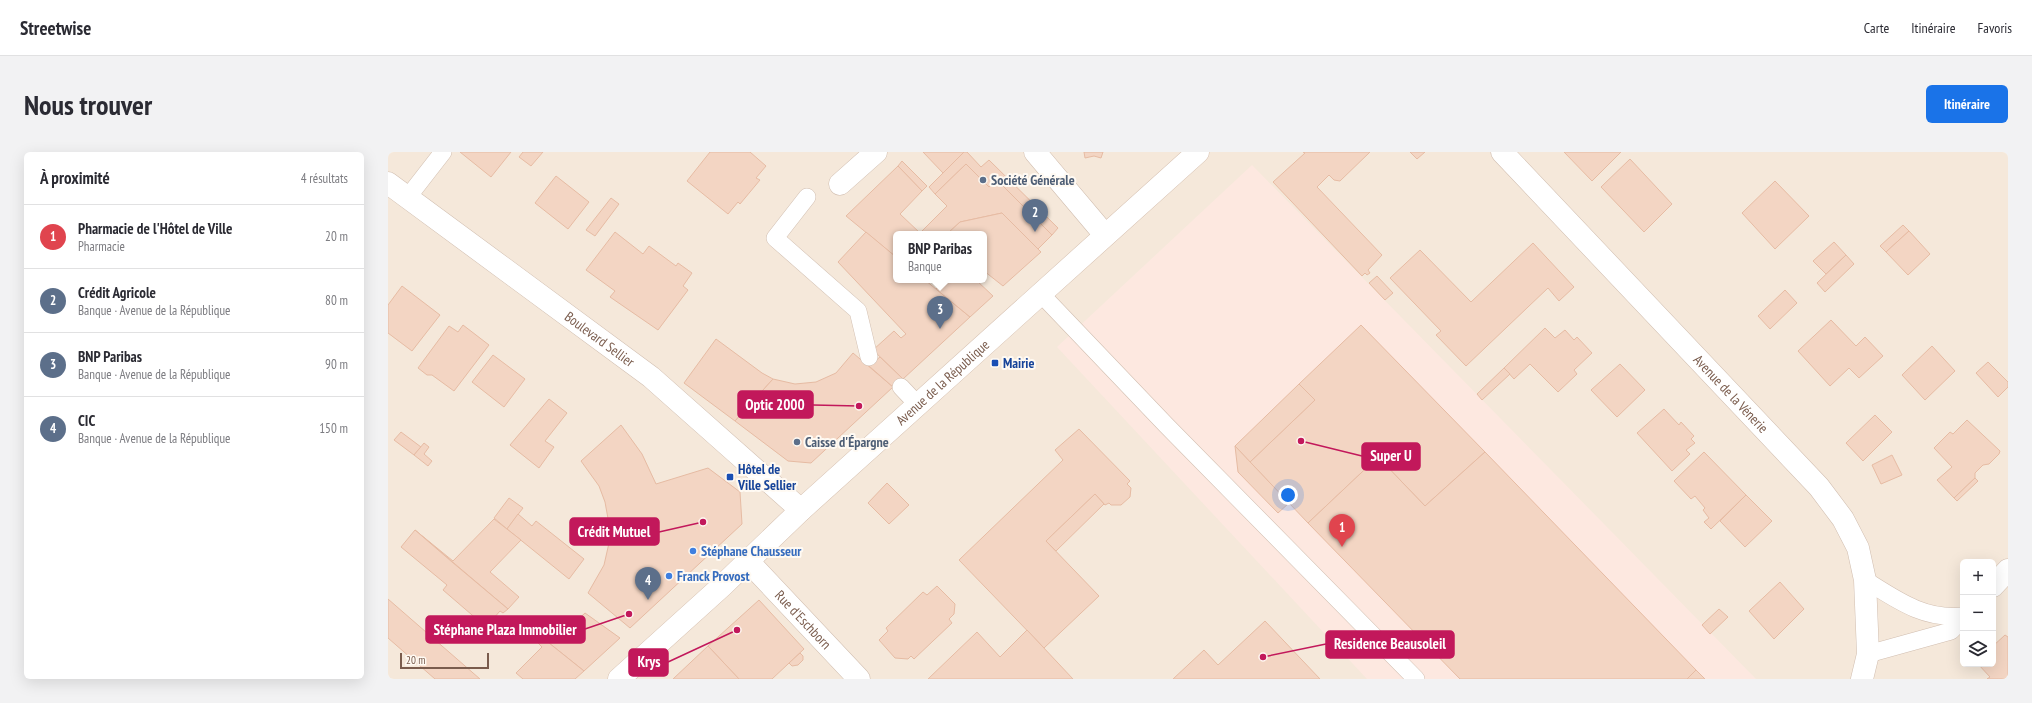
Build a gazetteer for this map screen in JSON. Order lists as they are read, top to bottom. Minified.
{"streets":{"street":["Boulevard Sellier","Avenue de la République","Avenue de la Vénerie","Rue d'Eschborn"]},"crossings":[["Boulevard Sellier","Avenue de la République"],["Avenue de la République","Rue d'Eschborn"]],"places":{"other":["Société Générale","Optic 2000","Super U","Caisse d'Épargne","Crédit Mutuel","Stéphane Chausseur","Franck Provost","Stéphane Plaza Immobilier","Krys","Residence Beausoleil"],"transit":["Mairie","Hôtel de Ville Sellier"]},"scale_bar":"20 m","page":{"header":"Streetwise","nav":["Carte","Itinéraire","Favoris"],"buttons":"Itinéraire","title":"Nous trouver","heading":["À proximité","4 résultats"],"pins":["2","3","1","4"],"list":[{"mark":"1","name":"Pharmacie de l'Hôtel de Ville","note":"Pharmacie","value":"20 m"},{"mark":"2","name":"Crédit Agricole","note":"Banque · Avenue de la République","value":"80 m"},{"mark":"3","name":"BNP Paribas","note":"Banque · Avenue de la République","value":"90 m"},{"mark":"4","name":"CIC","note":"Banque · Avenue de la République","value":"150 m"}],"popup":["BNP Paribas","Banque"],"map_buttons":["+","−"],"scale":"20 m"}}
